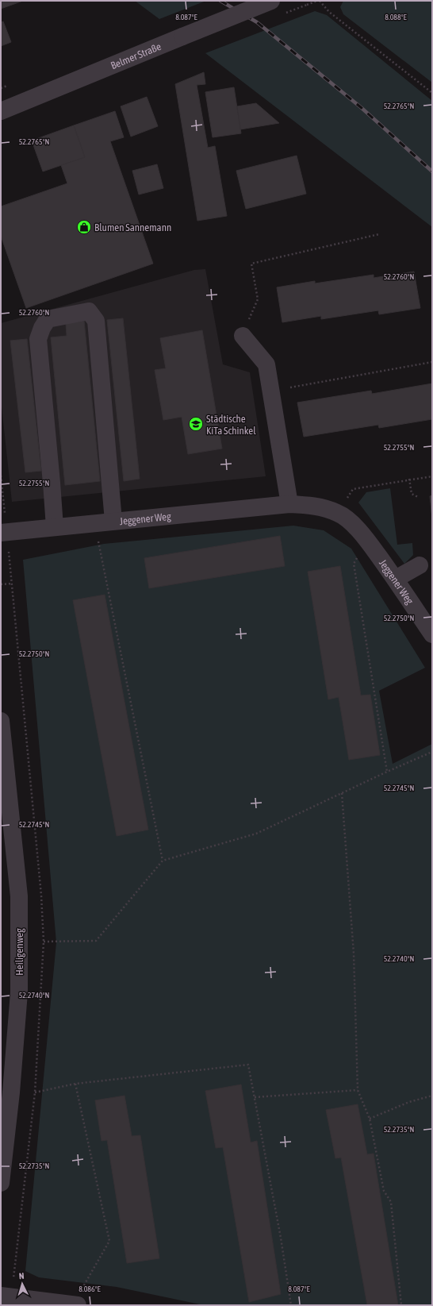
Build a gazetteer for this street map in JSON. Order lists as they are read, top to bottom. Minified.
{"streets":{"street":["Belmer Straße","Jeggener Weg","Heiligenweg"]},"places":{"shop":["Blumen Sannemann"],"school or university":["Städtische KiTa Schinkel"]},"north":"top","coordinates":["8.087°E","8.088°E","52.2765°N","52.2760°N","52.2755°N","52.2750°N","52.2745°N","52.2740°N","52.2735°N","8.086°E"]}
